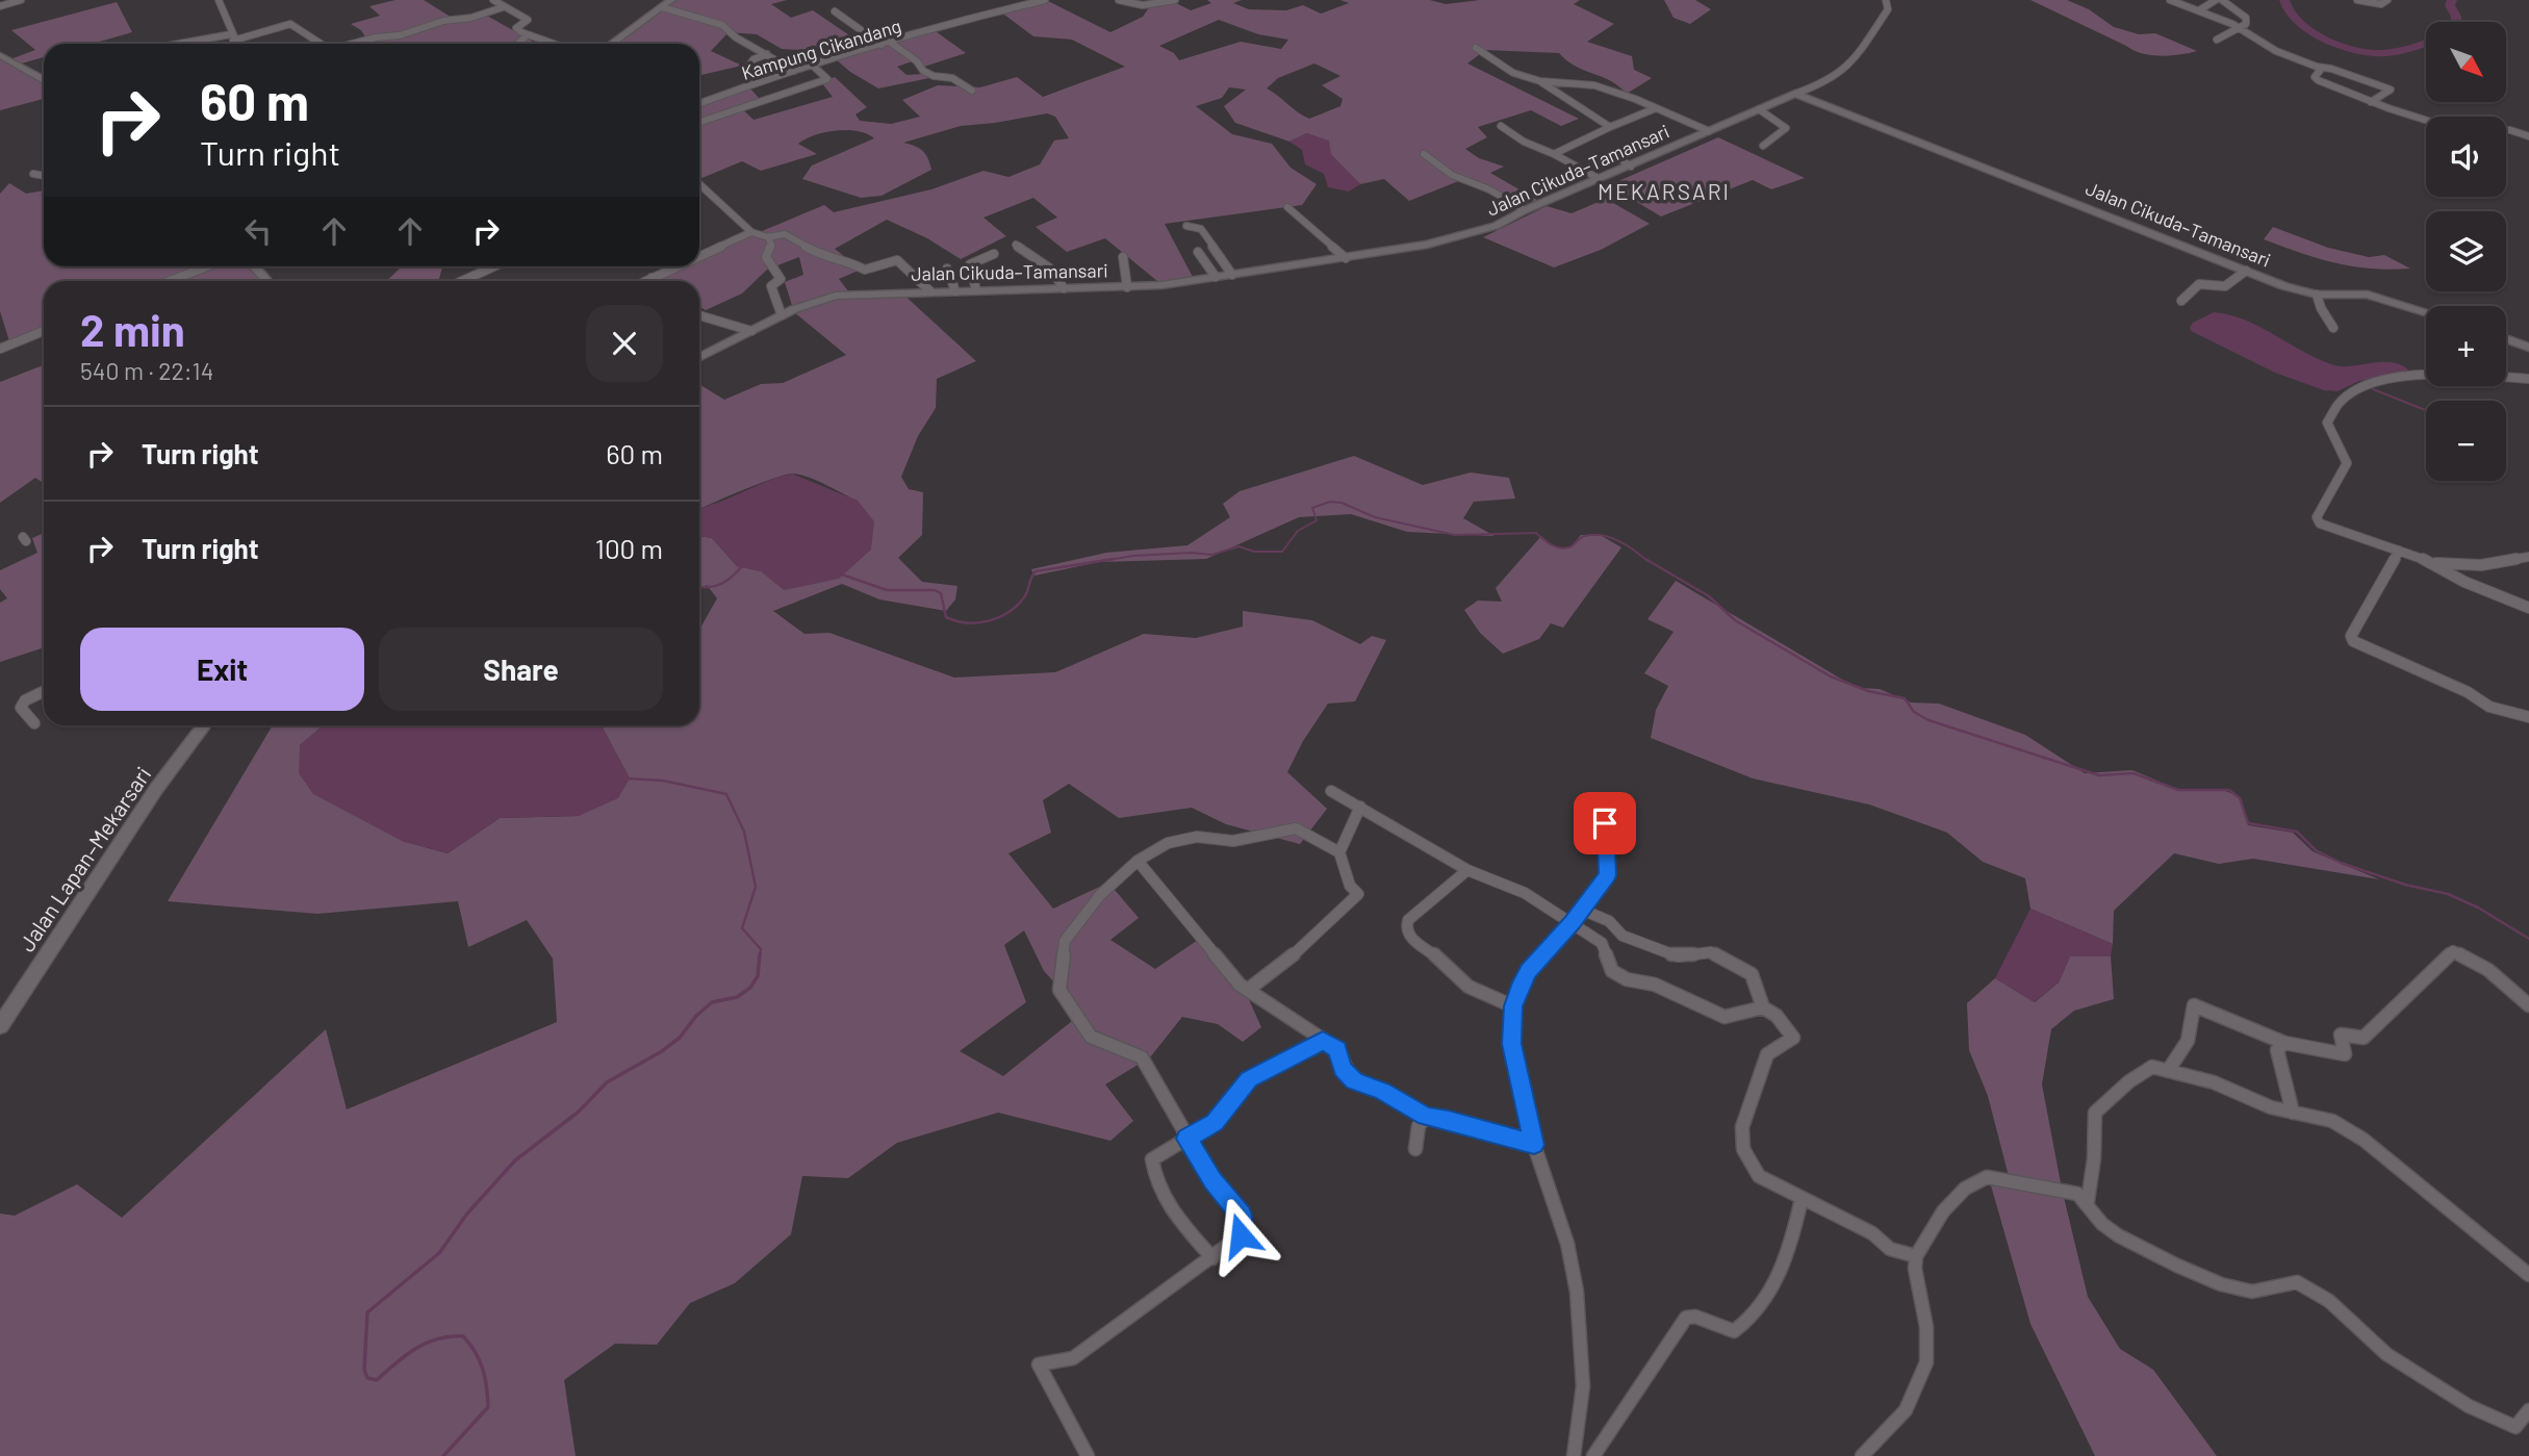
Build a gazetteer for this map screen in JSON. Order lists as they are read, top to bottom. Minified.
{"streets":{"street":["Kampung Cikandang","Jalan Cikuda–Tamansari","Jalan Lapan–Mekarsari"]},"districts":["MEKARSARI"],"north":"bottom right","page":{"map_buttons":["+","−"],"turn":["60 m","Turn right"],"heading":["2 min","540 m · 22:14"],"list":[{"name":"Turn right","value":"60 m"},{"name":"Turn right","value":"100 m"}],"buttons":["Exit","Share"]}}
